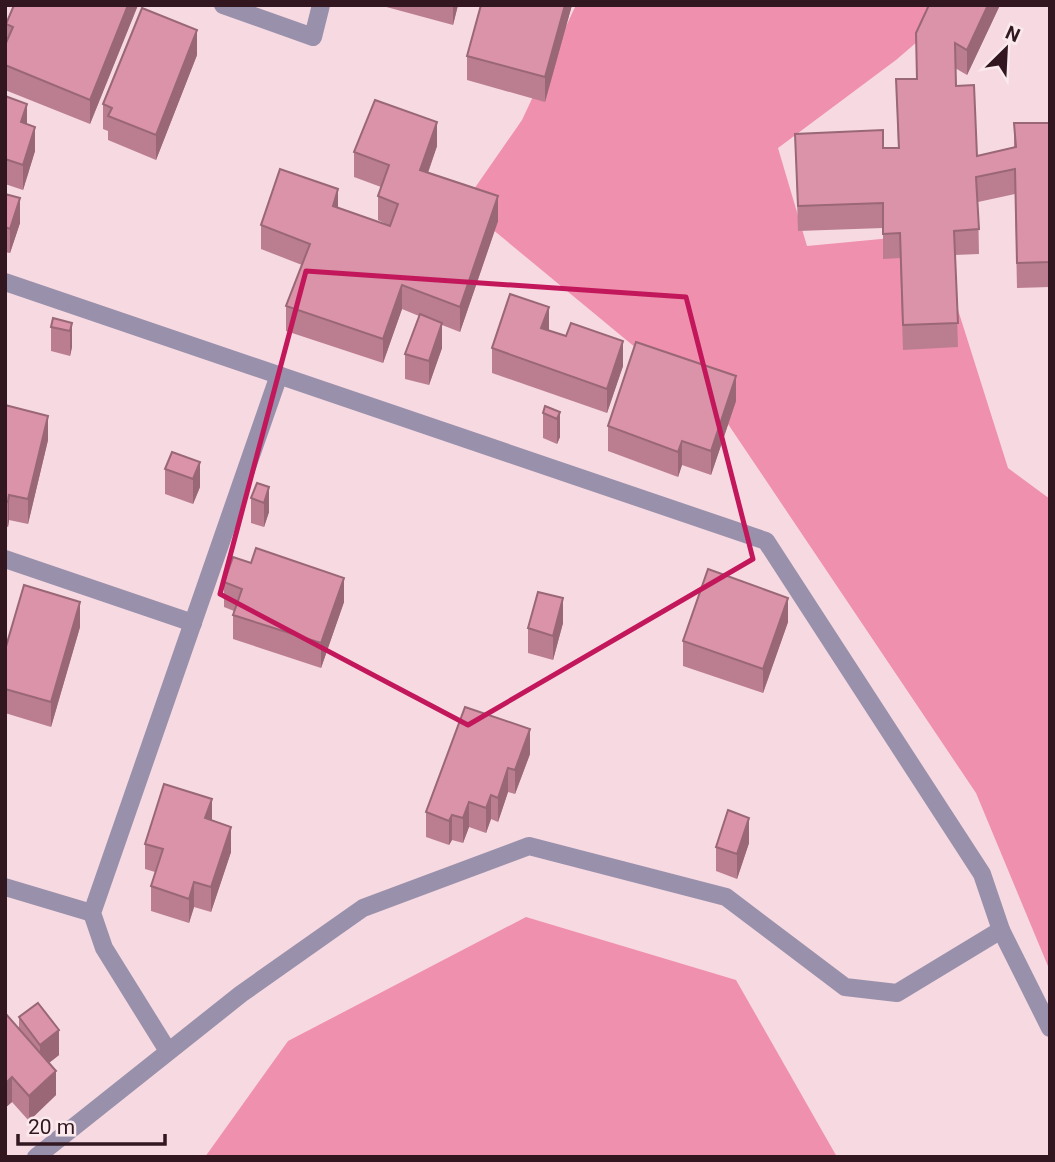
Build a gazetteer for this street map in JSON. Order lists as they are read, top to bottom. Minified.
{"scale_bar":"20 m","north":"top right"}
